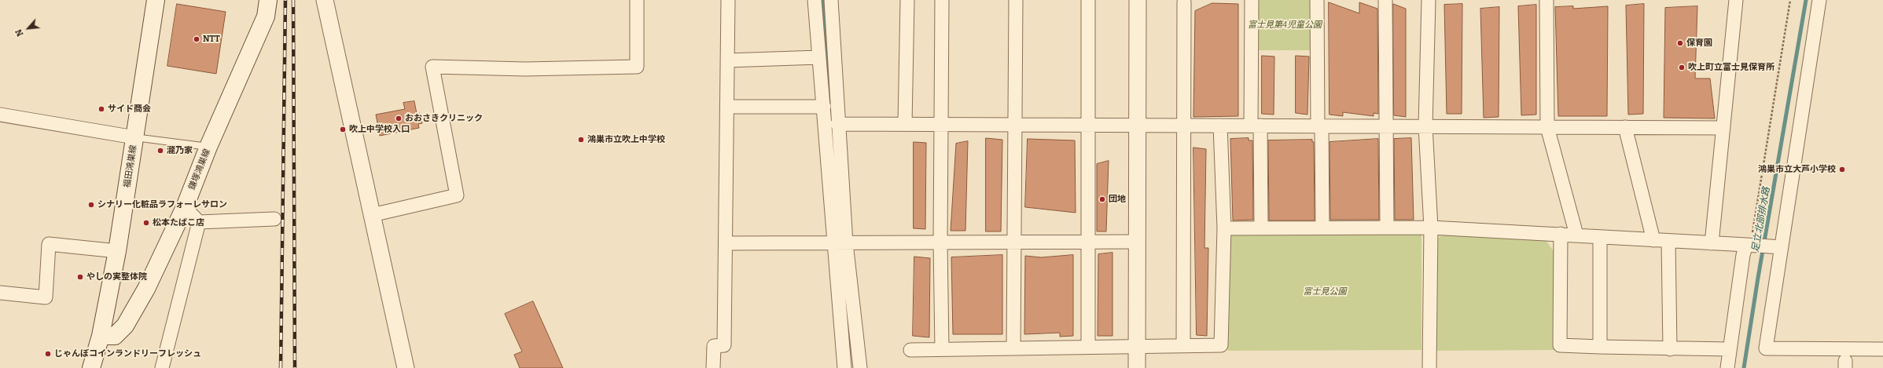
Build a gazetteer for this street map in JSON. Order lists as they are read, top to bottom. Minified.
{"streets":{"main road":["福田鴻巣線","鎌塚鴻巣線"]},"crossings":[["福田鴻巣線","鎌塚鴻巣線"]],"water":["足立北部排水路"],"parks":["富士見第4児童公園","富士見公園"],"places":["NTT","保育園","吹上町立富士見保育所","サイド商会","おおさきクリニック","吹上中学校入口","鴻巣市立吹上中学校","瀧乃家","鴻巣市立大芦小学校","団地","シナリー化粧品ラフォーレサロン","松本たばこ店","やしの実整体院","じゃんぼコインランドリーフレッシュ"],"north":"bottom left"}
